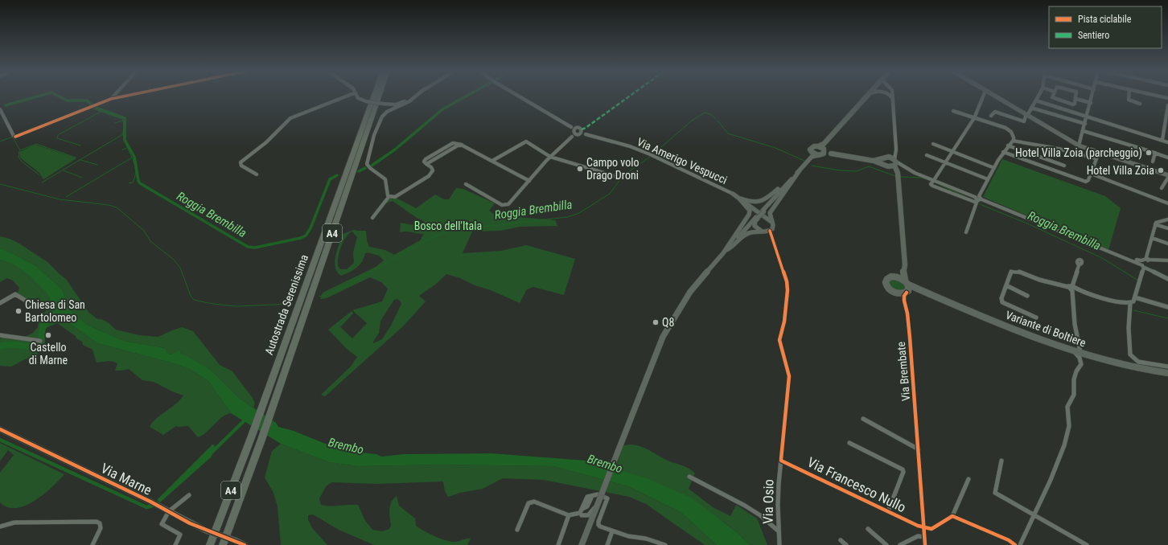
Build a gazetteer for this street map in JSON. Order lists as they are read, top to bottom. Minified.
{"streets":{"highway":["A4","Autostrada Serenissima"],"main road":["Variante di Boltiere","Via Marne"],"street":["Via Amerigo Vespucci","Via Brembate","Via Francesco Nullo","Via Osio"]},"crossings":[["Variante di Boltiere","Via Brembate"],["Via Brembate","Via Francesco Nullo"],["Via Francesco Nullo","Via Osio"]],"water":["Roggia Brembilla","Brembo"],"parks":["Bosco dell'Itala"],"places":["Hotel Villa Zoia (parcheggio)","Campo volo Drago Droni","Hotel Villa Zoia","Chiesa di San Bartolomeo","Q8","Castello di Marne"],"legend":["Pista ciclabile","Sentiero"]}
